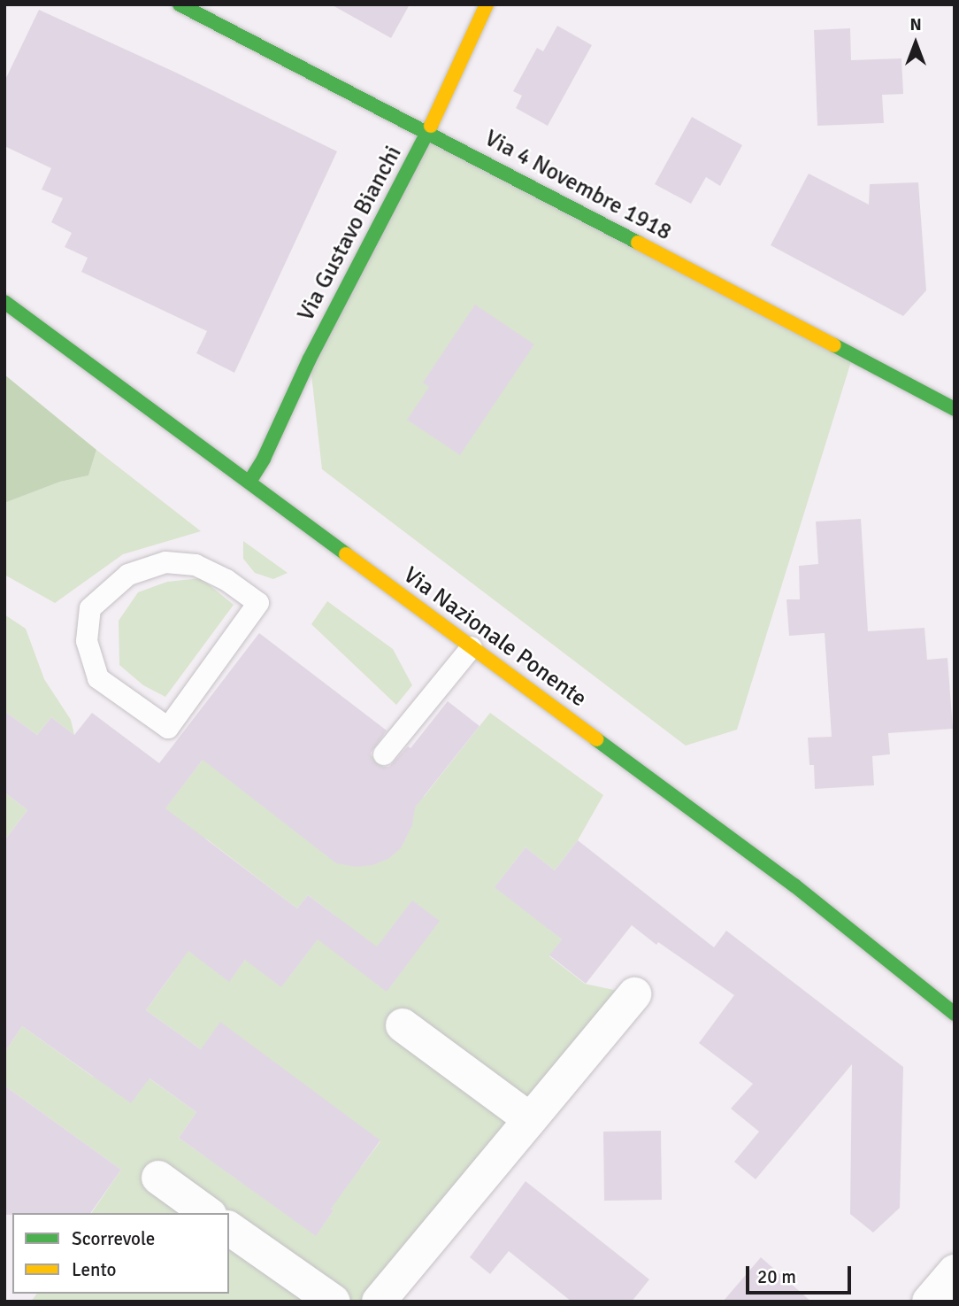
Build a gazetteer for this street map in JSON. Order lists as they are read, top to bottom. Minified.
{"streets":{"street":["Via 4 Novembre 1918","Via Gustavo Bianchi","Via Nazionale Ponente"]},"crossings":[["Via 4 Novembre 1918","Via Gustavo Bianchi"],["Via Gustavo Bianchi","Via Nazionale Ponente"]],"legend":["Scorrevole","Lento"],"scale_bar":"20 m","north":"top"}
